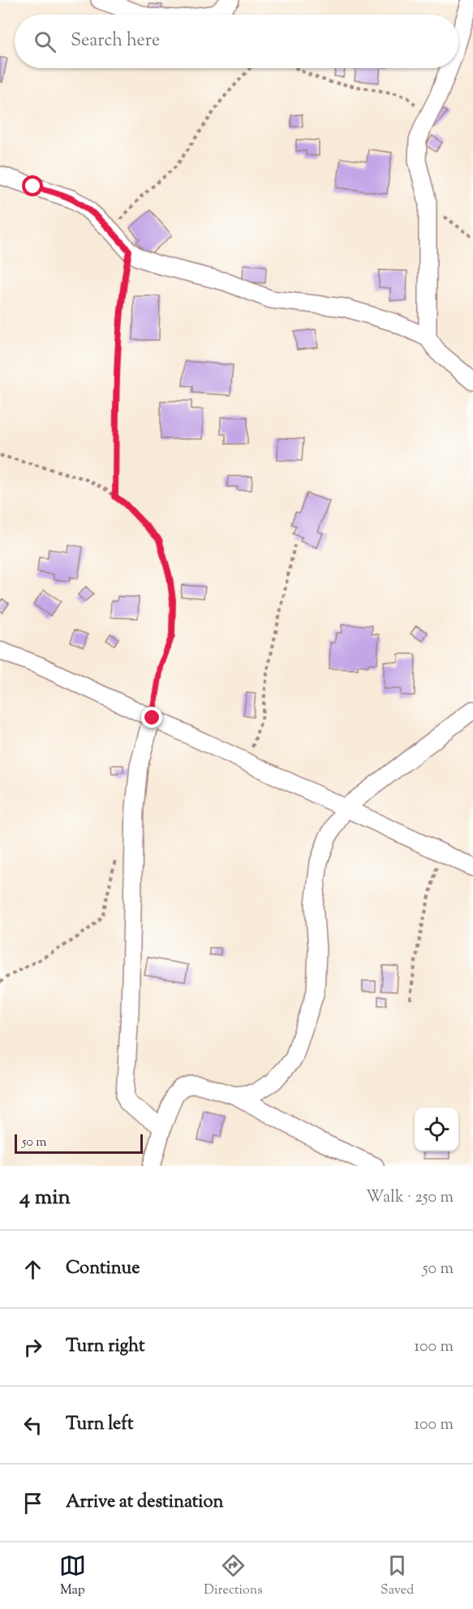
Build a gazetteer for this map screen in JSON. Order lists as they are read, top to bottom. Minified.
{"scale_bar":"50 m","page":{"search":"Search here","scale":"50 m","heading":["4 min","Walk · 250 m"],"list":[["Continue","50 m"],["Turn right","100 m"],["Turn left","100 m"],"Arrive at destination"],"nav":["Map","Directions","Saved"]}}
